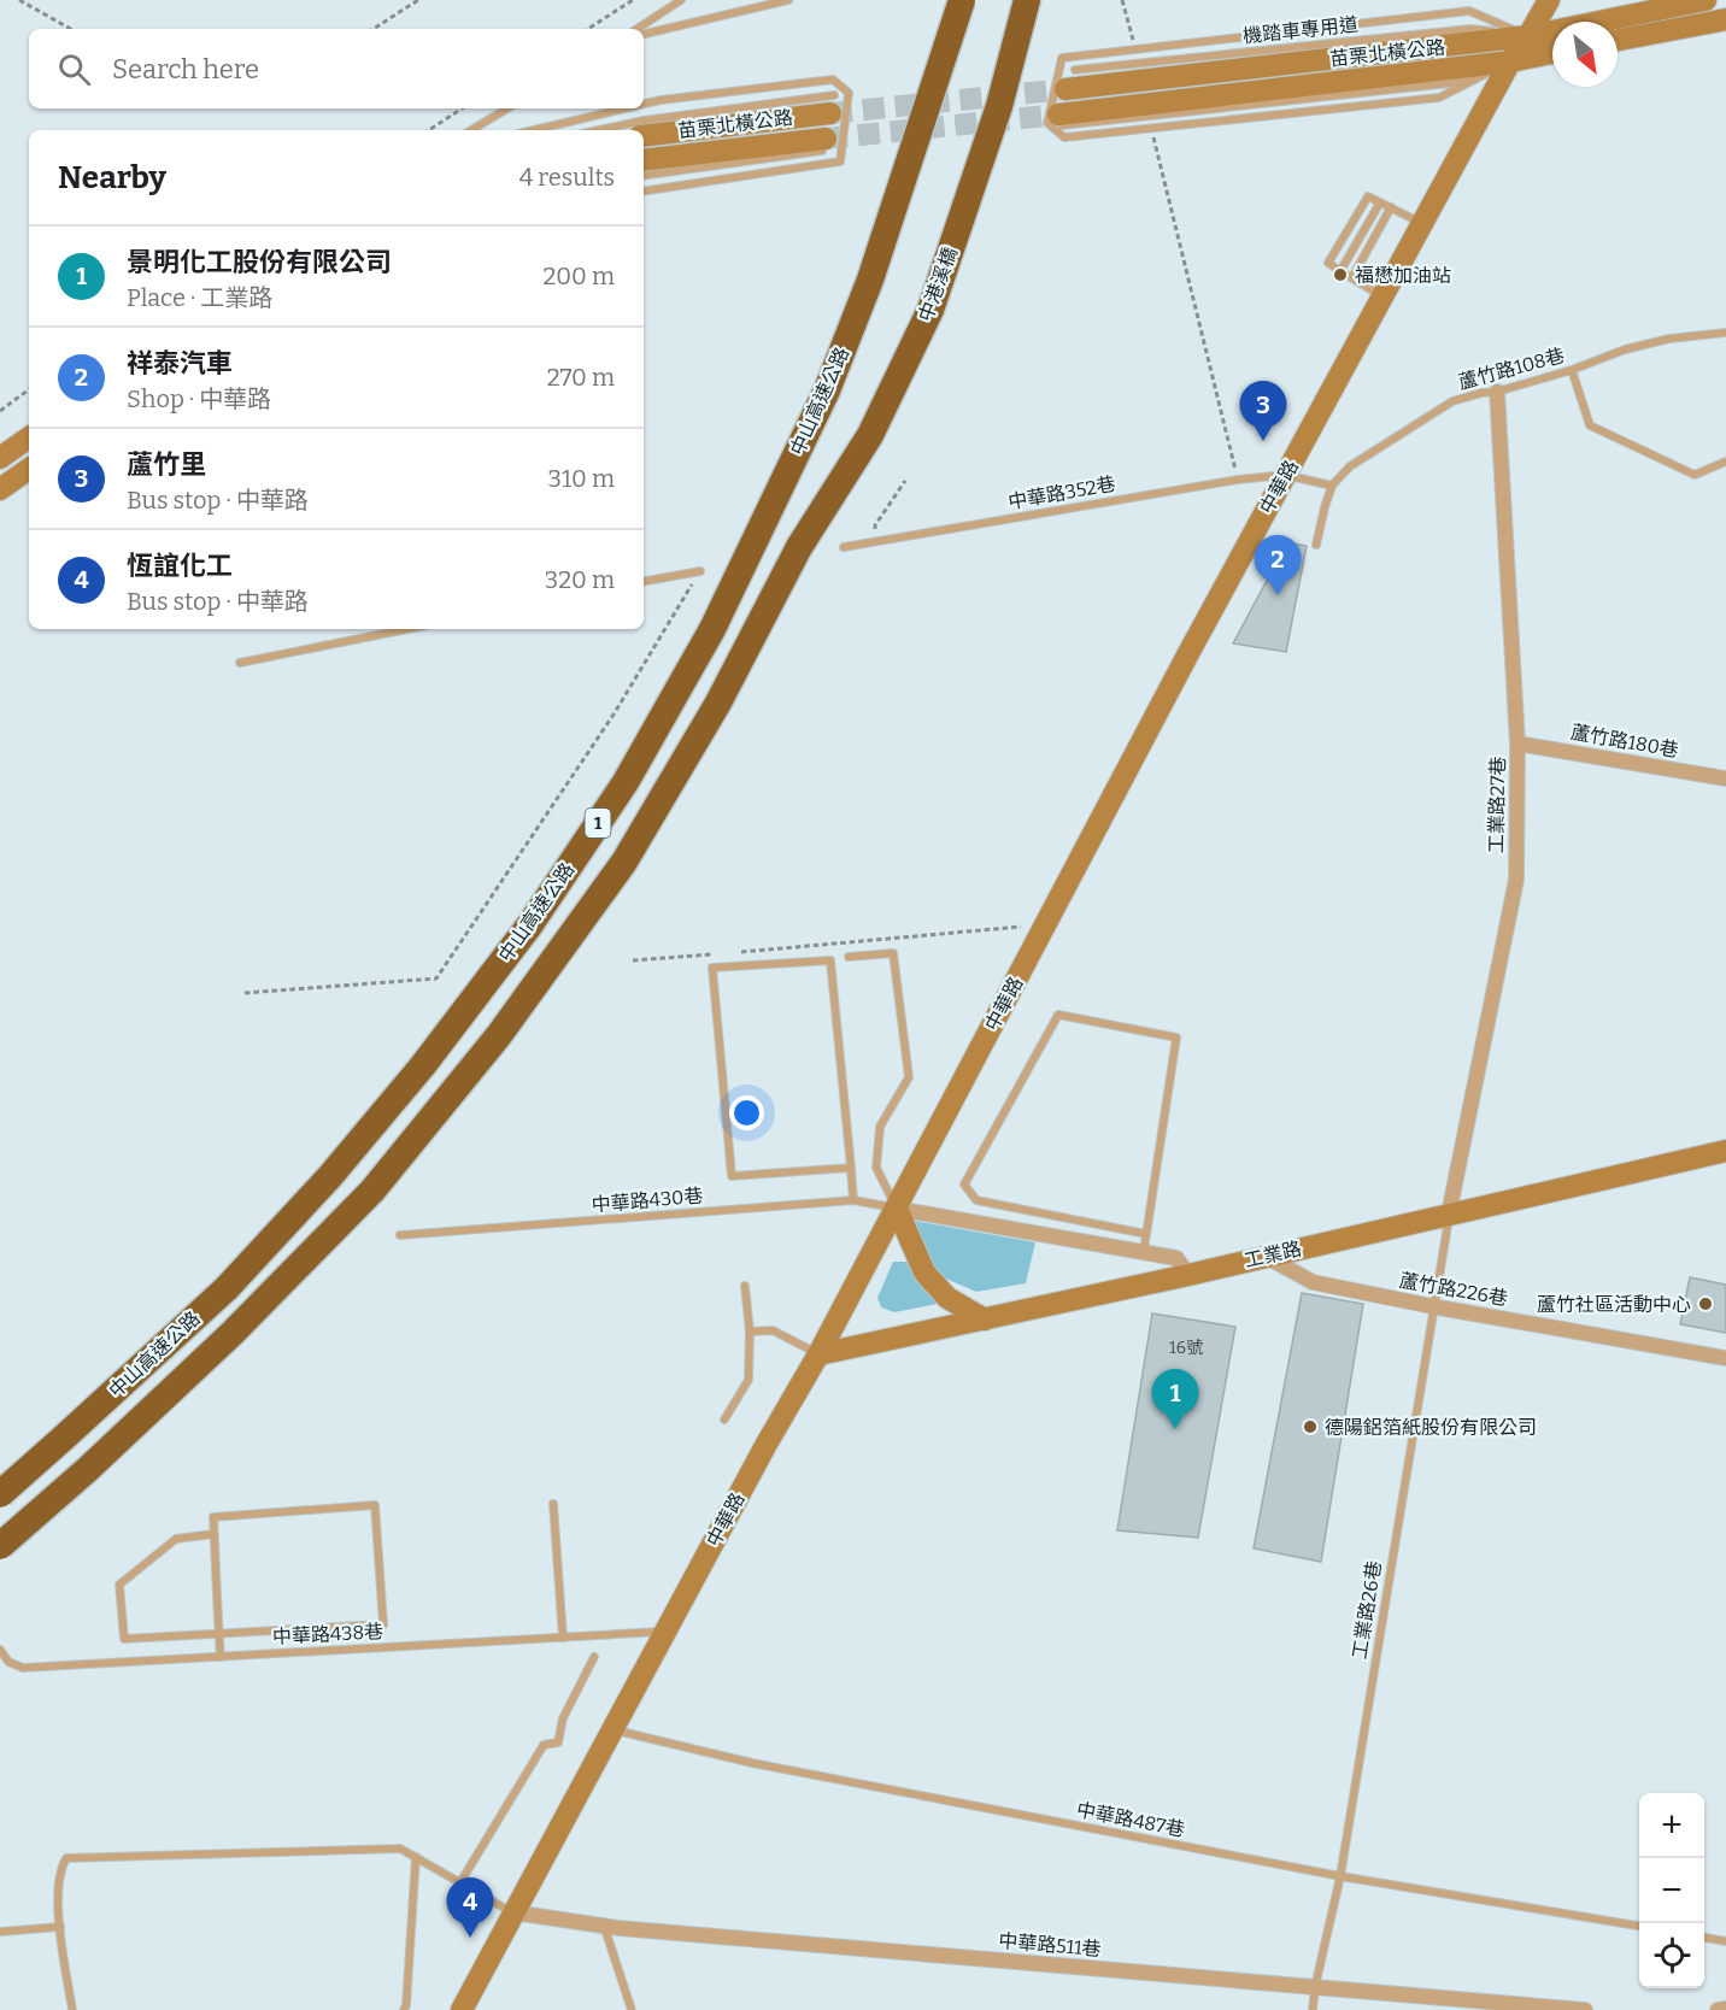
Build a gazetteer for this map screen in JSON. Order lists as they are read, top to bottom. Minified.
{"streets":{"highway":["中港溪橋","中山高速公路","1"],"street":["苗栗北橫公路","中華路","蘆竹路180巷","工業路27巷","工業路","蘆竹路226巷","中華路511巷"],"lane":["蘆竹路108巷","中華路352巷","中華路430巷","工業路26巷","中華路438巷","中華路487巷"]},"crossings":[["苗栗北橫公路","中華路"],["中港溪橋","中山高速公路"],["蘆竹路108巷","工業路27巷"],["中華路","中華路352巷"],["中華路","中華路430巷"],["中華路","工業路"],["中華路","中華路438巷"],["中華路","中華路487巷"],["中華路","中華路511巷"],["蘆竹路180巷","工業路27巷"],["工業路27巷","工業路"],["工業路27巷","工業路26巷"],["工業路","蘆竹路226巷"],["工業路","工業路26巷"],["蘆竹路226巷","工業路26巷"],["工業路26巷","中華路487巷"],["工業路26巷","中華路511巷"]],"places":["福懋加油站","蘆竹社區活動中心","德陽鋁箔紙股份有限公司"],"house_numbers":["16號"],"north":"bottom right","page":{"search":"Search here","heading":["Nearby","4 results"],"list":[{"mark":"1","name":"景明化工股份有限公司","note":"Place · 工業路","value":"200 m"},{"mark":"2","name":"祥泰汽車","note":"Shop · 中華路","value":"270 m"},{"mark":"3","name":"蘆竹里","note":"Bus stop · 中華路","value":"310 m"},{"mark":"4","name":"恆誼化工","note":"Bus stop · 中華路","value":"320 m"}],"pins":["3","2","1","4"],"map_buttons":["+","−"]}}
